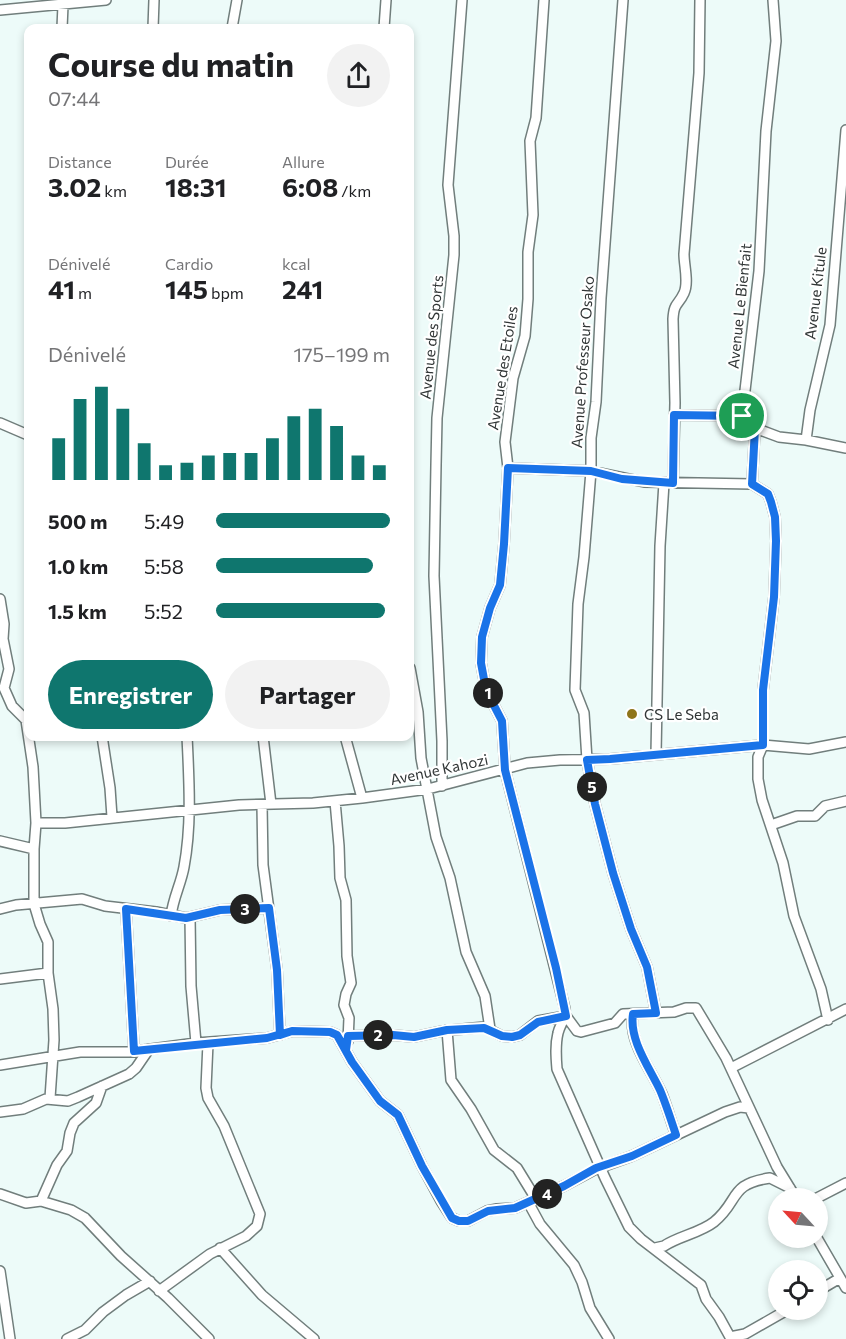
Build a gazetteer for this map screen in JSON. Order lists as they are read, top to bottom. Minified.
{"streets":{"street":["Avenue Kitule","Avenue Le Bienfait","Avenue des Sports","Avenue Professeur Osako","Avenue des Etoiles","Avenue Kahozi"]},"crossings":[["Avenue des Sports","Avenue Kahozi"],["Avenue Professeur Osako","Avenue Kahozi"],["Avenue des Etoiles","Avenue Kahozi"]],"places":["CS Le Seba"],"north":"top left","page":{"heading":["Course du matin","07:44"],"stats":[["Distance","3.02 km"],["Durée","18:31"],["Allure","6:08 /km"],["Dénivelé","41 m"],["Cardio","145 bpm"],["kcal","241"]],"chart":["Dénivelé","175–199 m"],"list":[{"name":"500 m","note":"5:49"},{"name":"1.0 km","note":"5:58"},{"name":"1.5 km","note":"5:52"}],"buttons":["Enregistrer","Partager"],"pins":["1","5","3","2","4"]}}
